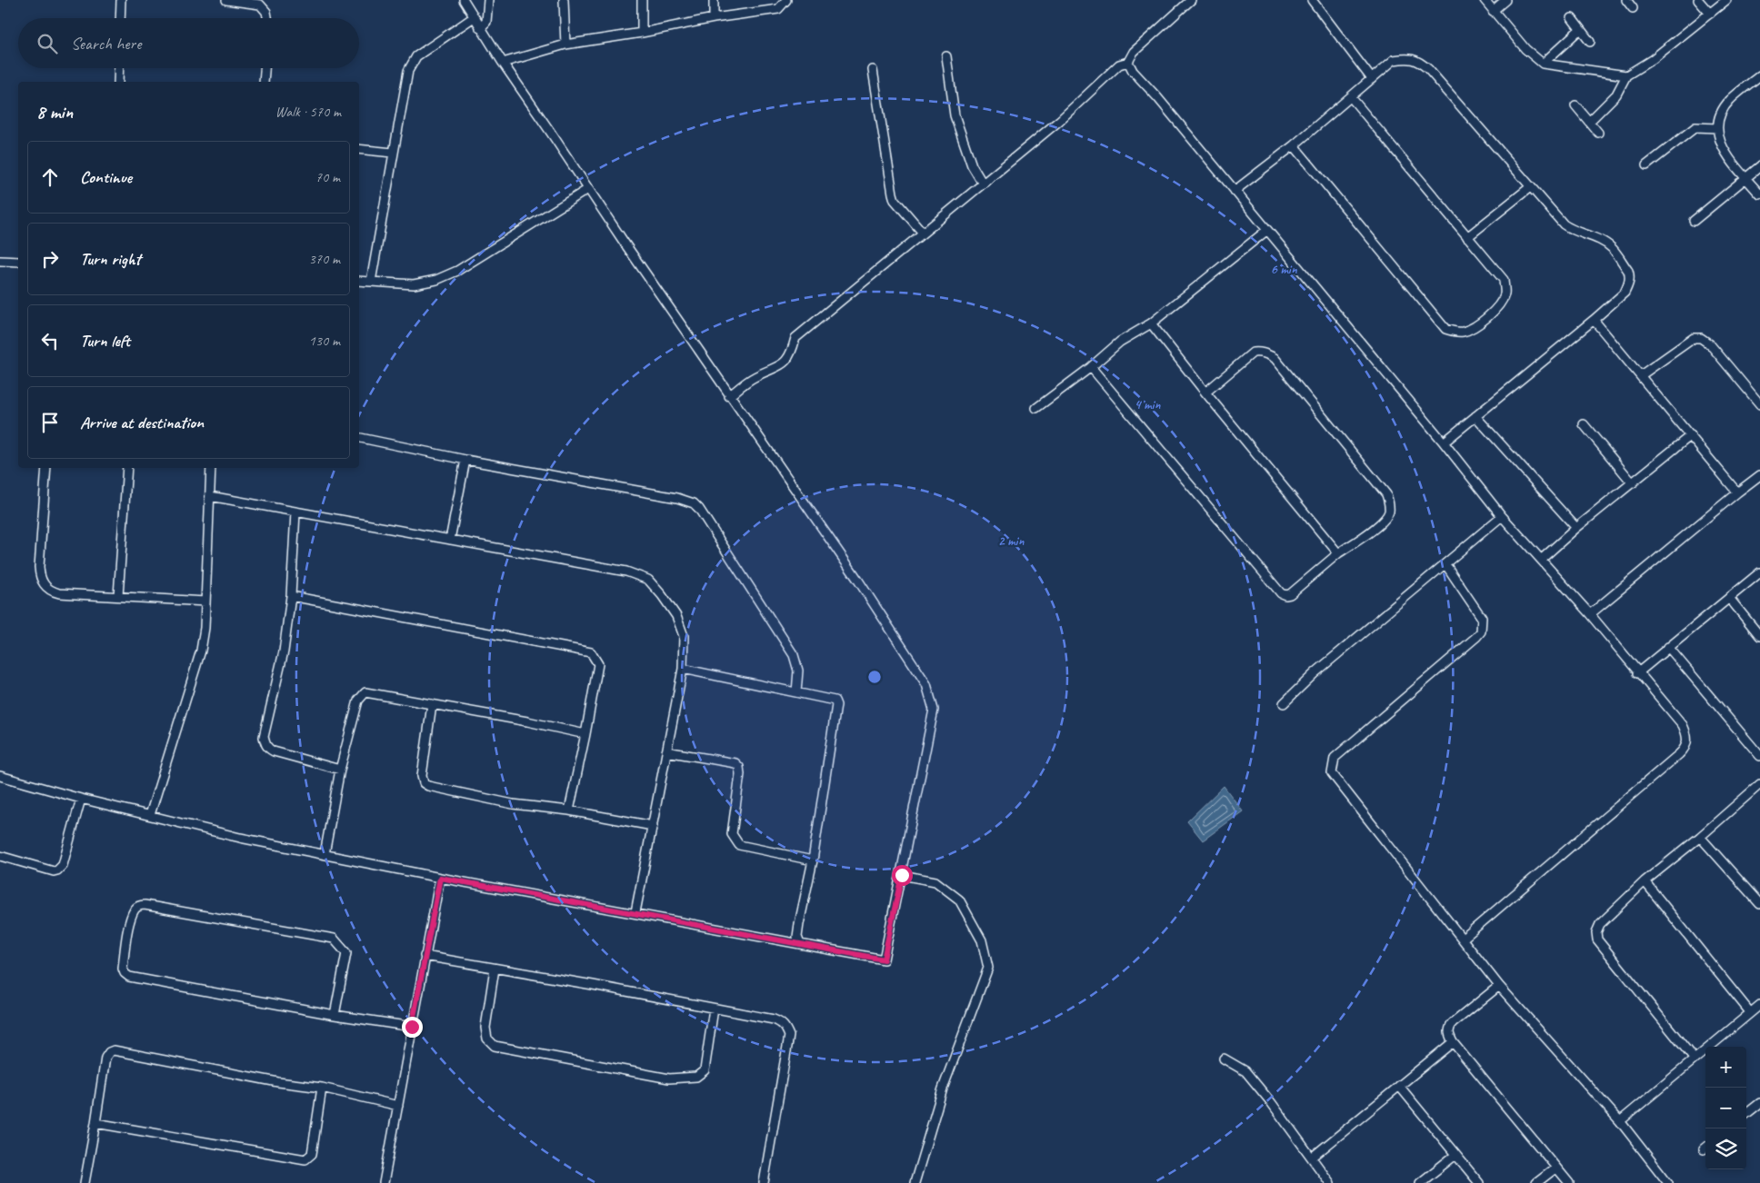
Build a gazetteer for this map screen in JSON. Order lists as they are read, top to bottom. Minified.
{"page":{"search":"Search here","heading":["8 min","Walk · 570 m"],"list":[["Continue","70 m"],["Turn right","370 m"],["Turn left","130 m"],"Arrive at destination"],"map_buttons":["+","−"]},"rings":["6 min","4 min","2 min"]}
